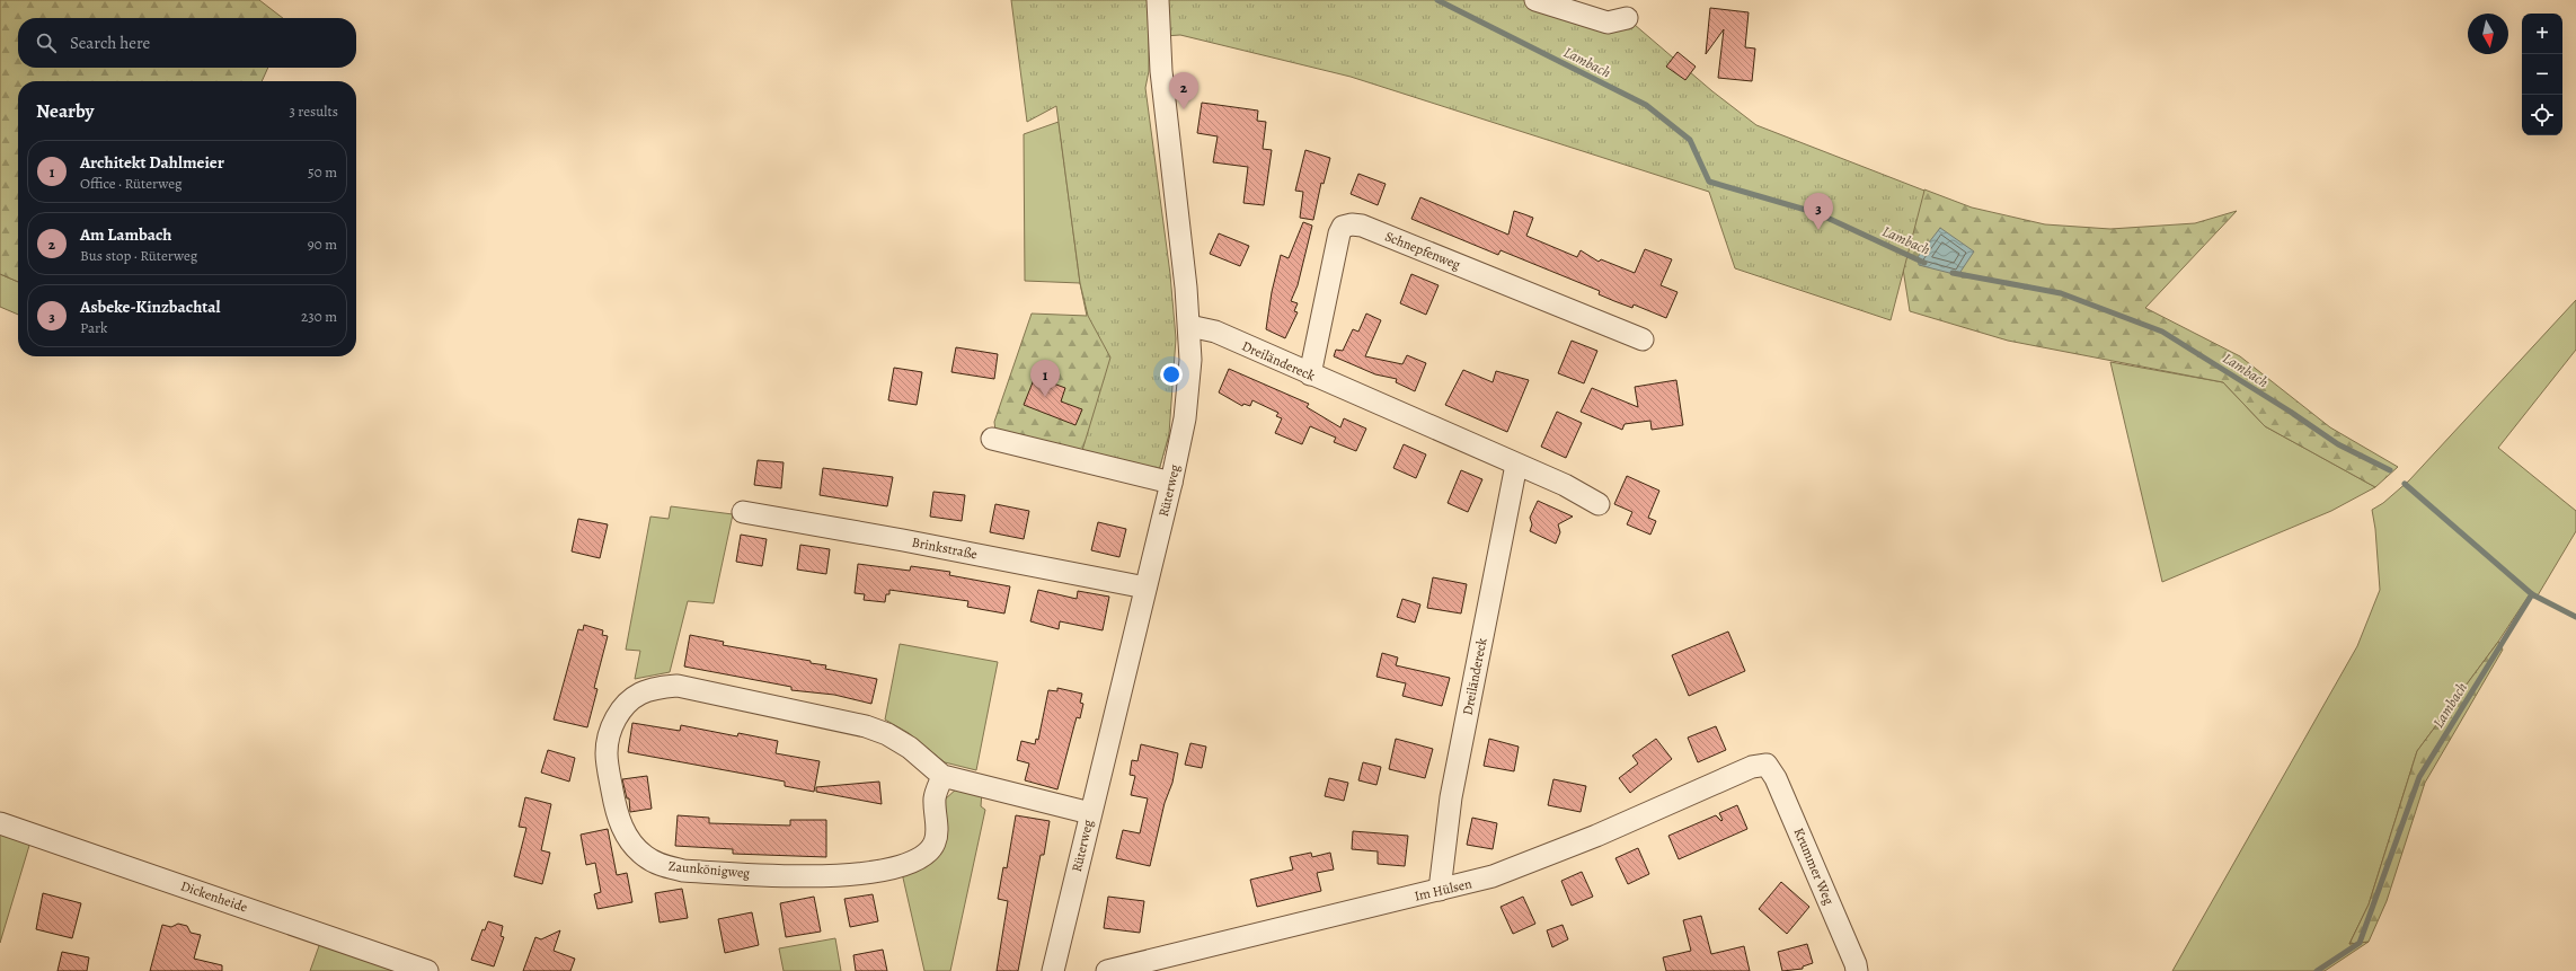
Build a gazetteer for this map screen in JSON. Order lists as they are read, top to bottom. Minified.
{"streets":{"street":["Schnepfenweg","Dreiländereck","Rüterweg","Brinkstraße","Krummer Weg","Zaunkönigweg","Im Hülsen","Dickenheide"]},"crossings":[["Schnepfenweg","Dreiländereck"],["Dreiländereck","Rüterweg"],["Dreiländereck","Im Hülsen"],["Rüterweg","Brinkstraße"],["Rüterweg","Zaunkönigweg"],["Krummer Weg","Im Hülsen"]],"water":["Lambach"],"north":"bottom","page":{"map_buttons":["+","−"],"search":"Search here","pins":["2","3","1"],"heading":["Nearby","3 results"],"list":[{"mark":"1","name":"Architekt Dahlmeier","note":"Office · Rüterweg","value":"50 m"},{"mark":"2","name":"Am Lambach","note":"Bus stop · Rüterweg","value":"90 m"},{"mark":"3","name":"Asbeke-Kinzbachtal","note":"Park","value":"230 m"}]}}
